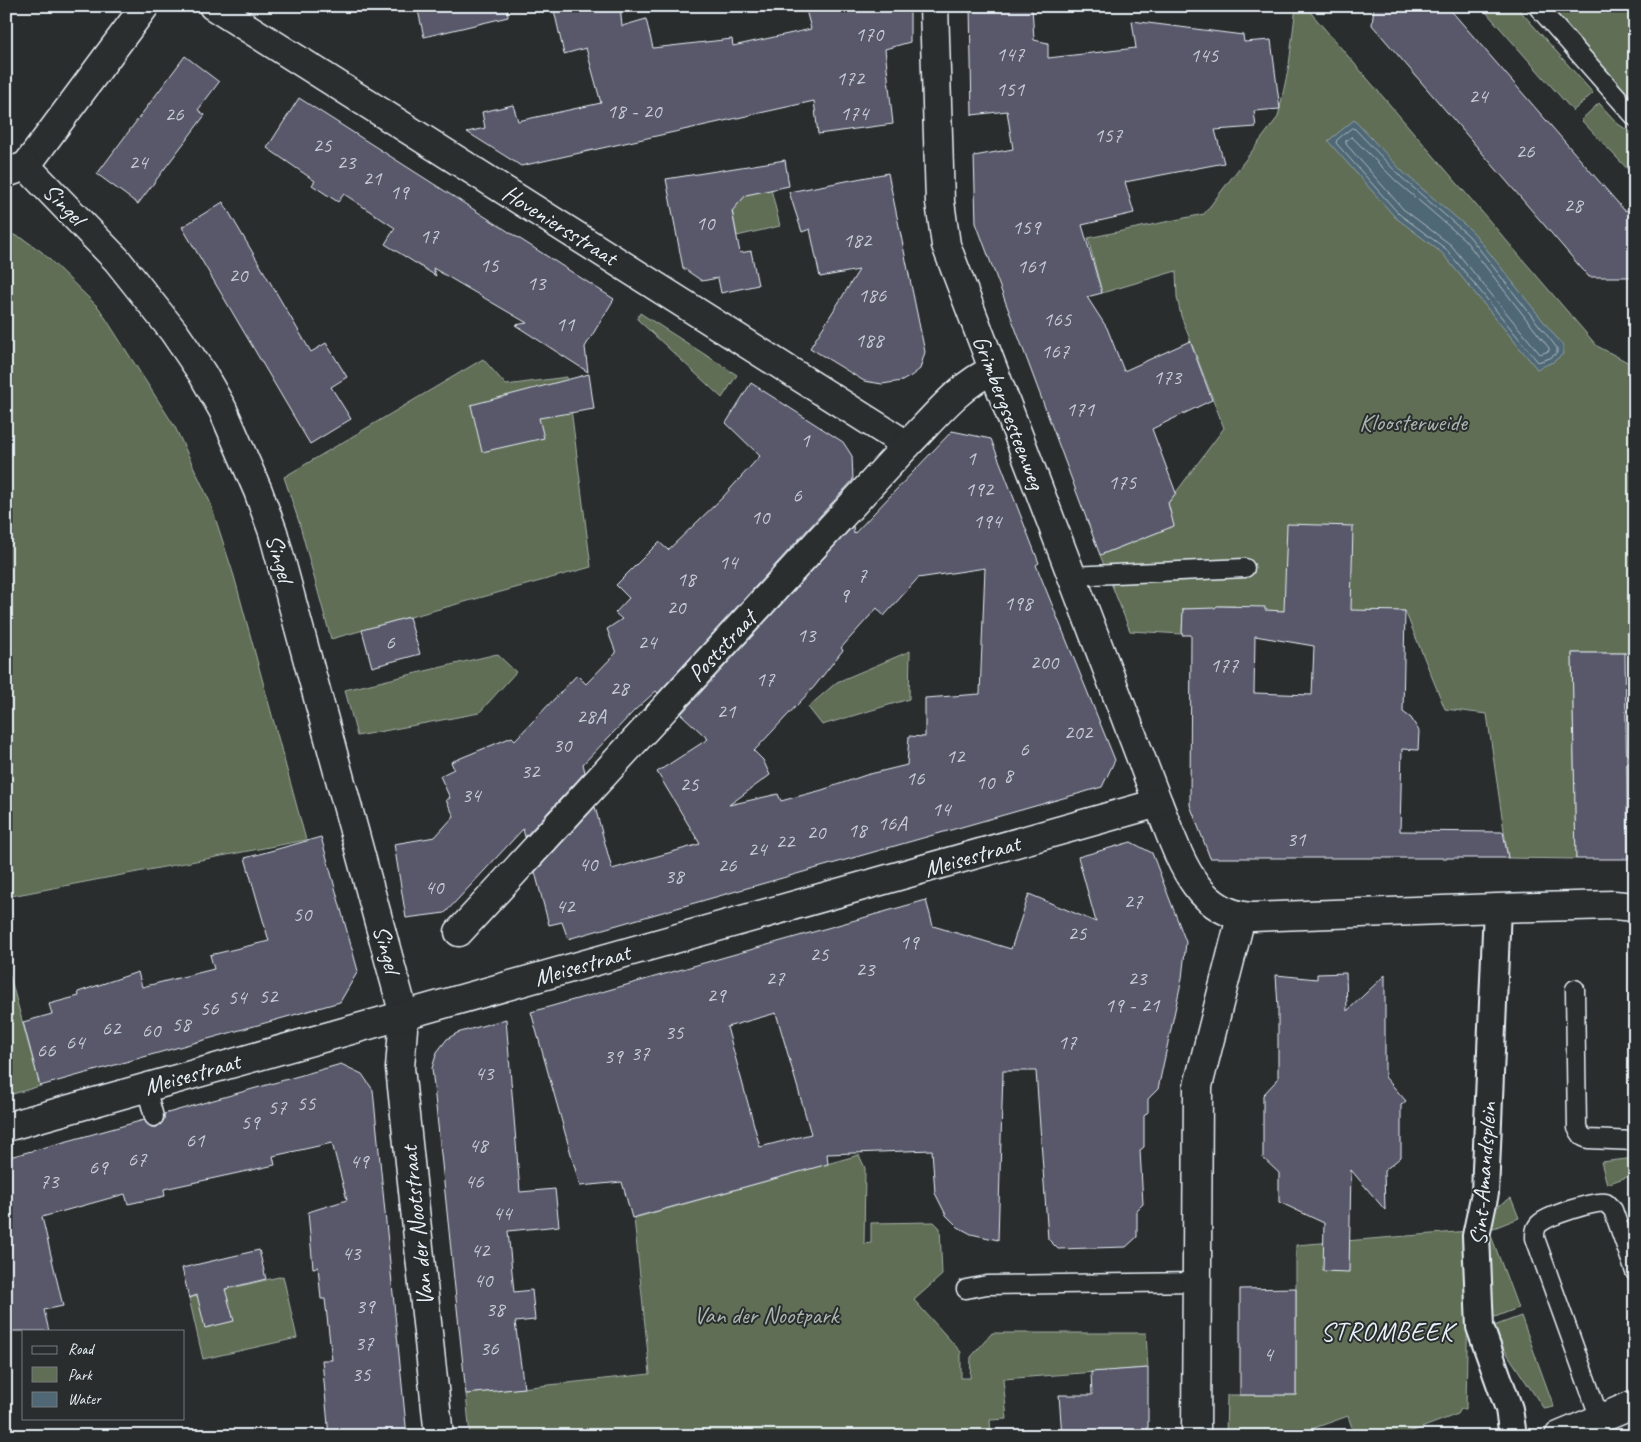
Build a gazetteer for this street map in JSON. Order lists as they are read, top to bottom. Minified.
{"streets":{"street":["Singel","Hoveniersstraat","Grimbergsesteenweg","Poststraat","Meisestraat","Sint-Amandsplein","Van der Nootstraat"]},"crossings":[["Singel","Meisestraat"],["Singel","Van der Nootstraat"],["Hoveniersstraat","Poststraat"],["Grimbergsesteenweg","Poststraat"],["Grimbergsesteenweg","Meisestraat"],["Meisestraat","Van der Nootstraat"]],"districts":["STROMBEEK"],"parks":["Kloosterweide","Van der Nootpark"],"house_numbers":["170","147","145","172","151","24","18 - 20","174","26","157","25","26","24","23","21","19","28","10","159","17","182","15","161","20","13","186","165","11","188","167","173","171","1","1","175","192","6","10","194","14","7","18","9","198","20","13","6","24","200","177","17","28","21","28A","202","30","6","12","32","8","16","10","25","34","14","16A","18","20","31","22","24","40","26","38","40","27","42","50","25","19","25","23","27","23","29","52","54","19 - 21","56","58","62","60","35","64","17","66","37","39","43","55","57","59","61","48","67","49","69","73","46","44","42","43","40","39","38","37","36","4","35"],"legend":["Road","Park","Water"]}
